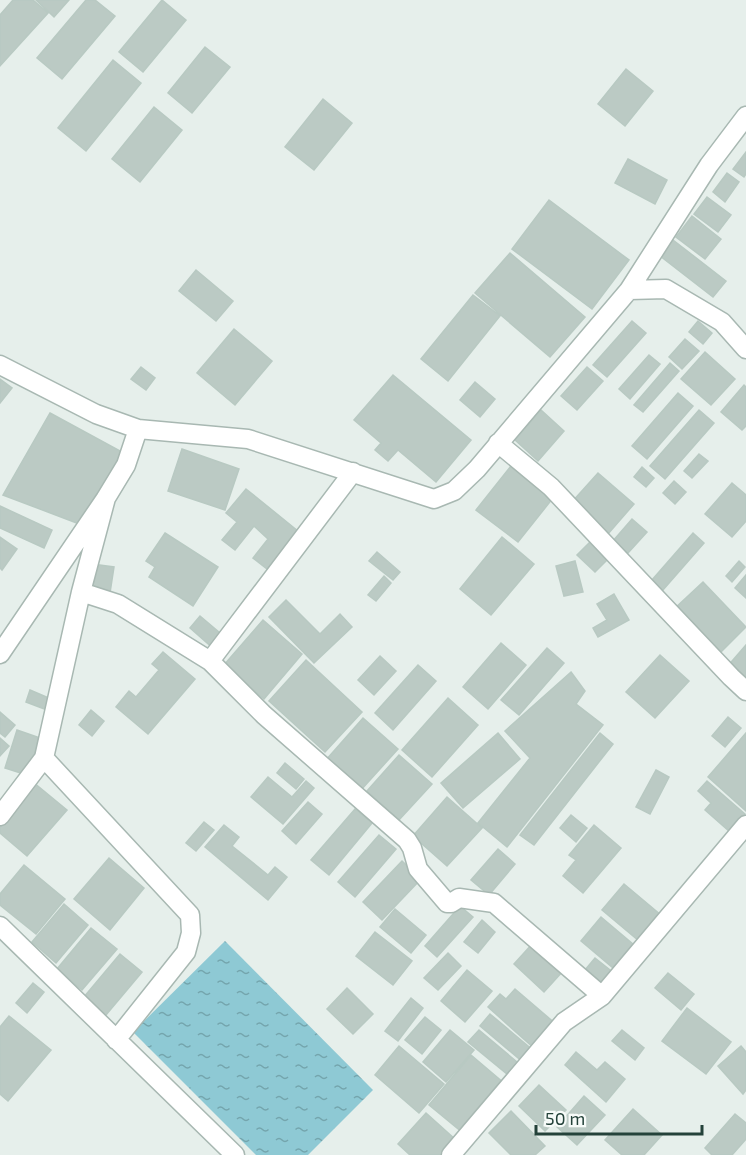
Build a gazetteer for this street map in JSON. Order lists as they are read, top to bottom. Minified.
{"scale_bar":"50 m"}
